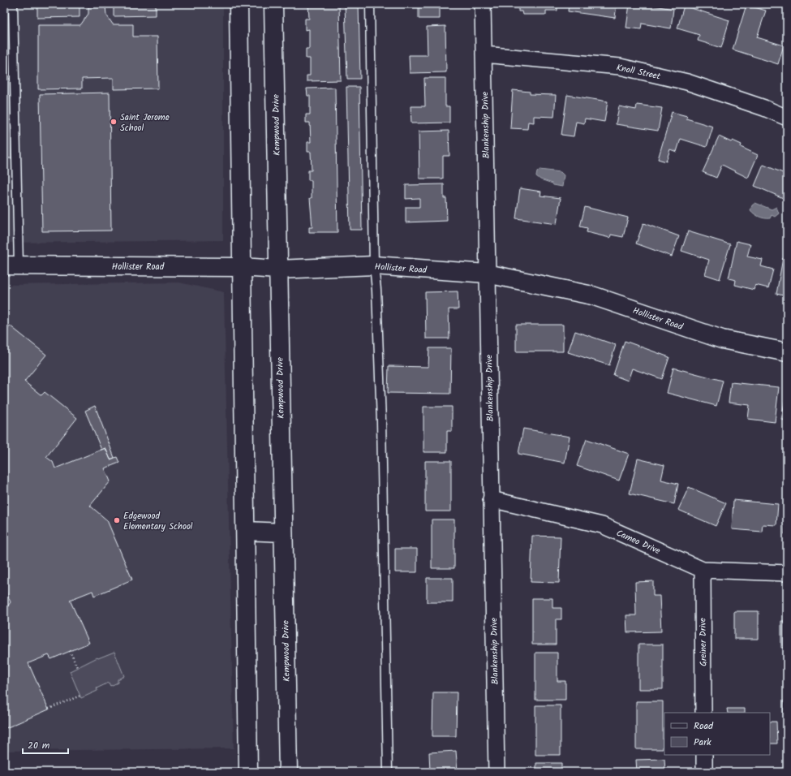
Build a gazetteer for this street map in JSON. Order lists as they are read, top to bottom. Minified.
{"streets":{"main road":["Kempwood Drive","Hollister Road"],"street":["Knoll Street","Blankenship Drive","Cameo Drive","Greiner Drive"]},"crossings":[["Knoll Street","Blankenship Drive"],["Kempwood Drive","Hollister Road"],["Blankenship Drive","Hollister Road"],["Blankenship Drive","Cameo Drive"],["Cameo Drive","Greiner Drive"]],"places":["Saint Jerome School","Edgewood Elementary School"],"legend":["Road","Park"],"scale_bar":"20 m"}
